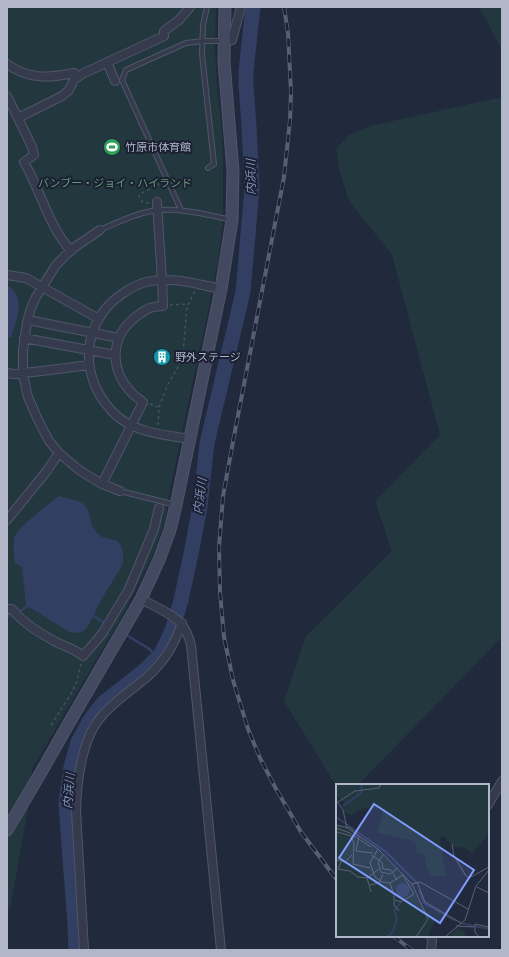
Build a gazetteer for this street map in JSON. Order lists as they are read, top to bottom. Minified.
{"water":["内浜川"],"parks":["バンブー・ジョイ・ハイランド"],"places":{"sports":["竹原市体育館"],"building":["野外ステージ"]}}
